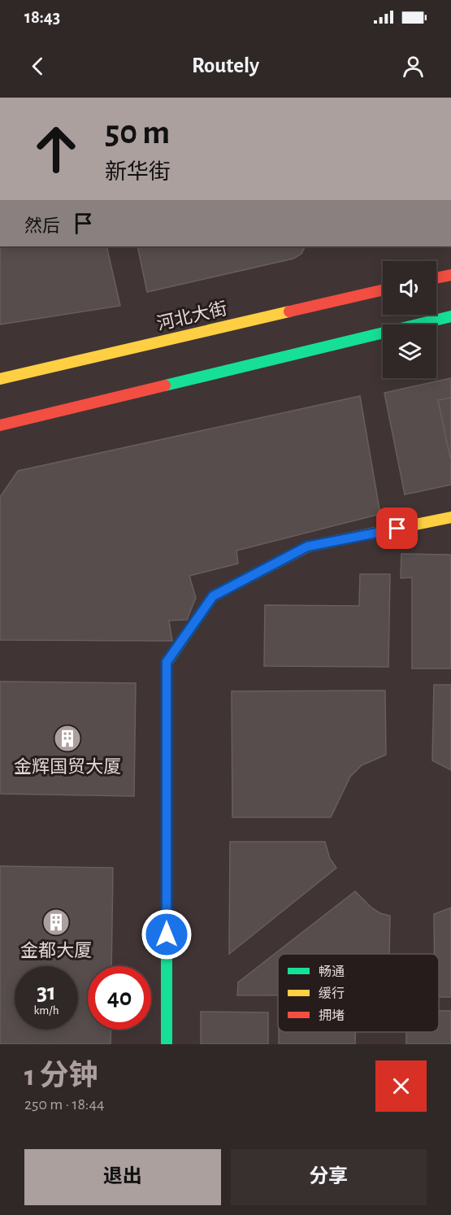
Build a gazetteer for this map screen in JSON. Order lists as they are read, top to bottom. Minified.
{"streets":{"main road":["河北大街"]},"places":{"building":["金辉国贸大厦","金都大厦"]},"legend":["畅通","缓行","拥堵"],"page":{"status":"18:43","header":"Routely","turn":["50 m","新华街"],"then":"然后","speed":"31 km/h","limit":"40","heading":["1 分钟","250 m · 18:44"],"buttons":["退出","分享"]}}
